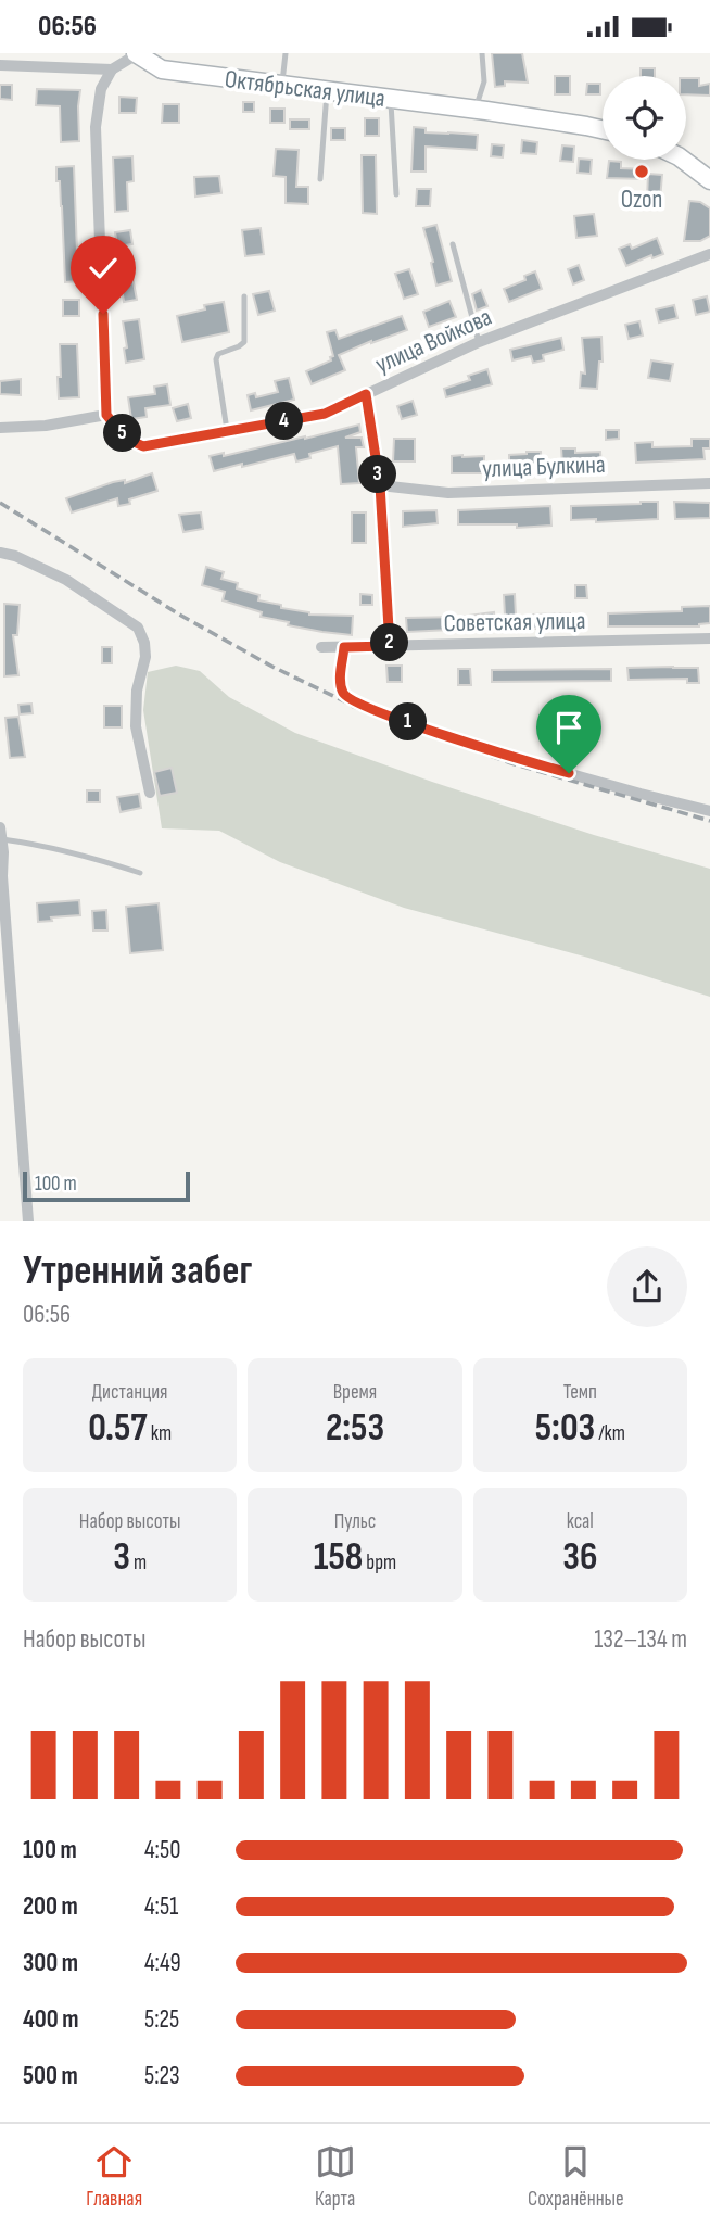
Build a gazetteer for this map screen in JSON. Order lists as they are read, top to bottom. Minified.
{"streets":{"main road":["Октябрьская улица"],"street":["улица Войкова","улица Булкина","Советская улица"]},"places":["Ozon"],"scale_bar":"100 m","page":{"status":"06:56","pins":["4","5","3","2","1"],"scale":"100 m","heading":["Утренний забег","06:56"],"stats":[["Дистанция","0.57 km"],["Время","2:53"],["Темп","5:03 /km"],["Набор высоты","3 m"],["Пульс","158 bpm"],["kcal","36"]],"chart":["Набор высоты","132–134 m"],"list":[{"name":"100 m","note":"4:50"},{"name":"200 m","note":"4:51"},{"name":"300 m","note":"4:49"},{"name":"400 m","note":"5:25"},{"name":"500 m","note":"5:23"}],"tabs":["Главная","Карта","Сохранённые"]}}
